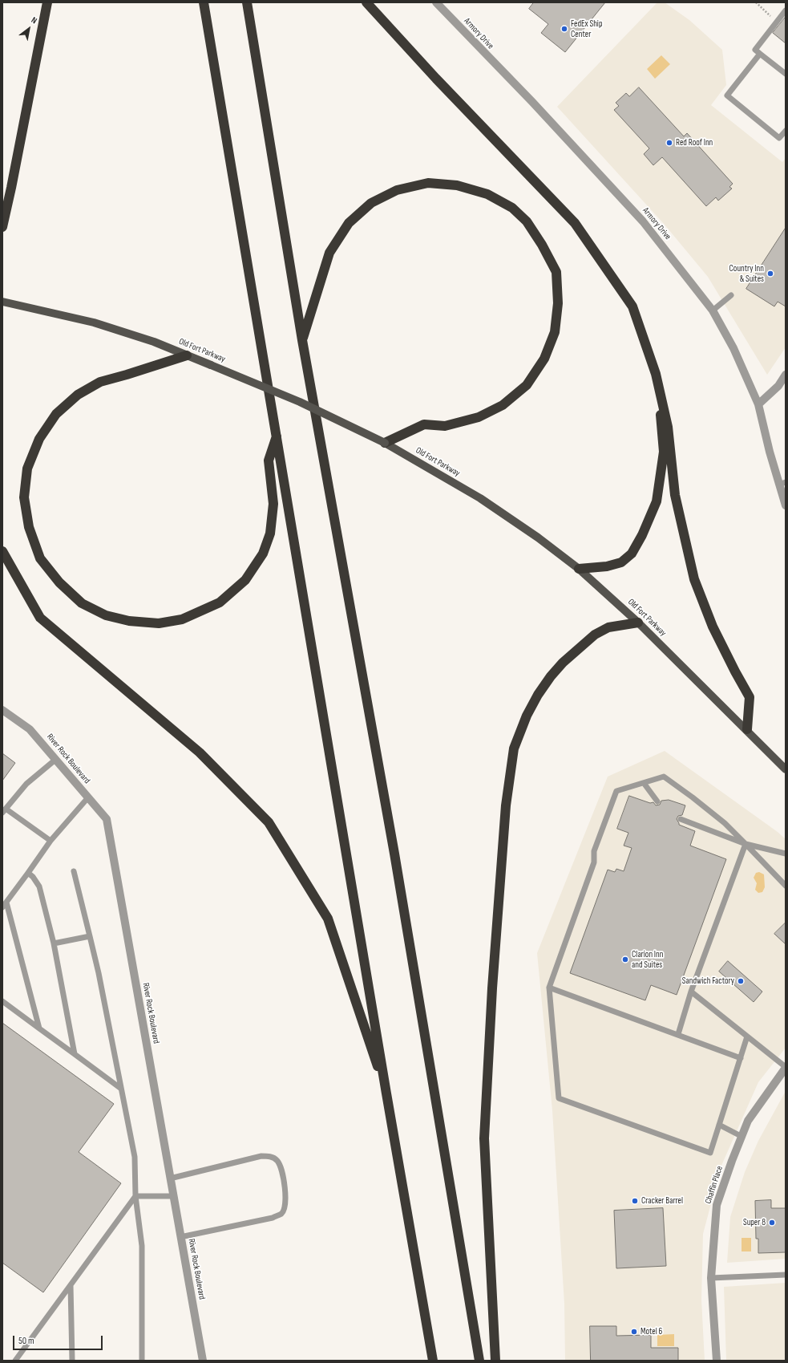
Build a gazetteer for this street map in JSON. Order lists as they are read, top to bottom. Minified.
{"streets":{"main road":["Old Fort Parkway"],"street":["Armory Drive","River Rock Boulevard","Chaffin Place"]},"places":["FedEx Ship Center","Red Roof Inn","Country Inn & Suites","Clarion Inn and Suites","Sandwich Factory","Cracker Barrel","Super 8","Motel 6"],"scale_bar":"50 m","north":"top right"}
